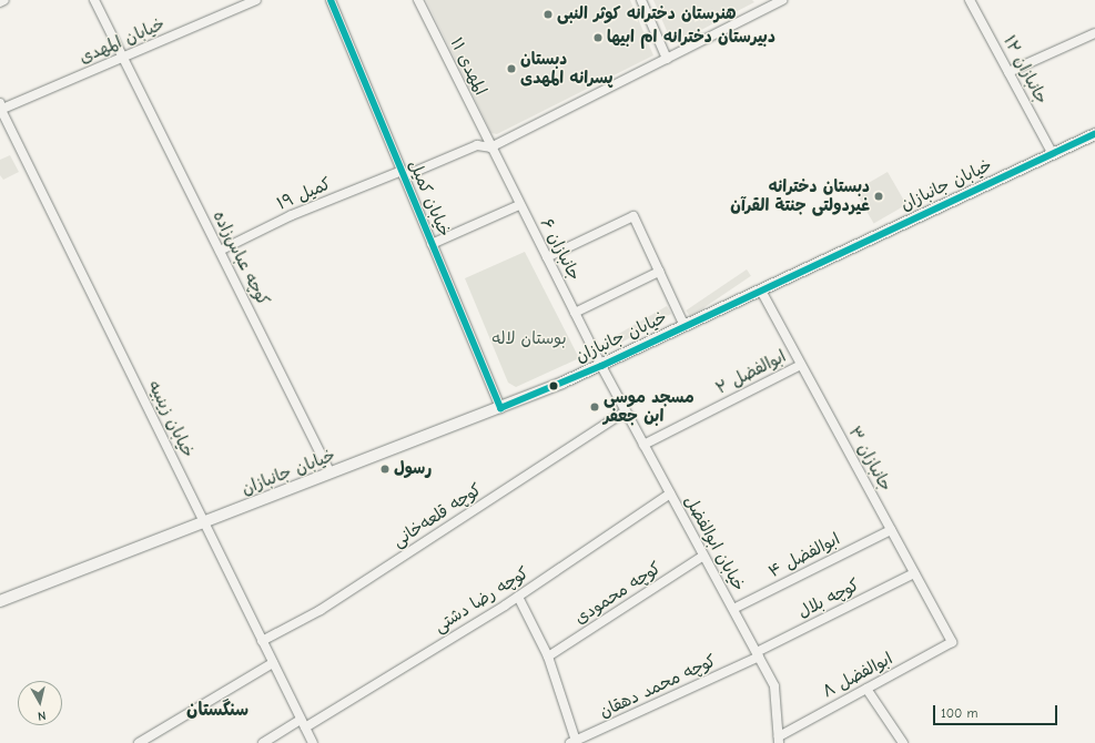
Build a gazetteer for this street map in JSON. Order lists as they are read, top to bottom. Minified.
{"streets":{"main road":["خیابان جانبازان"],"street":["خیابان المهدی","المهدی ۱۱","جانبازان ۱۲","کمیل ۱۹","خیابان کمیل","جانبازان ۶","کوچه عباس‌زاده","ابوالفضل ۲","خیابان زینبیه","جانبازان ۳","کوچه قلعه‌خانی","خیابان ابوالفضل","ابوالفضل ۴","کوچه محمودی","کوچه بلال","کوچه رضا دشتی","ابوالفضل ۸","کوچه محمد دهقان"]},"crossings":[["خیابان المهدی","کوچه عباس‌زاده"],["خیابان المهدی","خیابان زینبیه"],["المهدی ۱۱","کمیل ۱۹"],["المهدی ۱۱","جانبازان ۶"],["جانبازان ۱۲","خیابان جانبازان"],["خیابان جانبازان","خیابان کمیل"],["خیابان جانبازان","جانبازان ۶"],["خیابان جانبازان","کوچه عباس‌زاده"],["خیابان جانبازان","خیابان زینبیه"],["خیابان جانبازان","جانبازان ۳"],["خیابان جانبازان","خیابان ابوالفضل"],["کمیل ۱۹","خیابان کمیل"],["کمیل ۱۹","جانبازان ۶"],["کمیل ۱۹","کوچه عباس‌زاده"],["جانبازان ۶","خیابان ابوالفضل"],["ابوالفضل ۲","جانبازان ۳"],["ابوالفضل ۲","خیابان ابوالفضل"],["خیابان زینبیه","کوچه قلعه‌خانی"],["خیابان زینبیه","کوچه رضا دشتی"],["جانبازان ۳","ابوالفضل ۴"],["جانبازان ۳","کوچه بلال"],["جانبازان ۳","ابوالفضل ۸"],["کوچه قلعه‌خانی","خیابان ابوالفضل"],["خیابان ابوالفضل","ابوالفضل ۴"],["خیابان ابوالفضل","کوچه محمودی"],["خیابان ابوالفضل","کوچه بلال"],["خیابان ابوالفضل","کوچه رضا دشتی"],["خیابان ابوالفضل","ابوالفضل ۸"],["خیابان ابوالفضل","کوچه محمد دهقان"],["کوچه بلال","کوچه محمد دهقان"]],"districts":["سنگستان"],"parks":["بوستان لاله"],"places":["هنرستان دخترانه کوثر النبی","دبیرستان دخترانه ام ابیها","دبستان پسرانه المهدی","دبستان دخترانه غیردولتی جنتة القرآن","مسجد موسی ابن جعفر","رسول"],"lines":["transit line ۲"],"scale_bar":"100 m","north":"bottom"}
